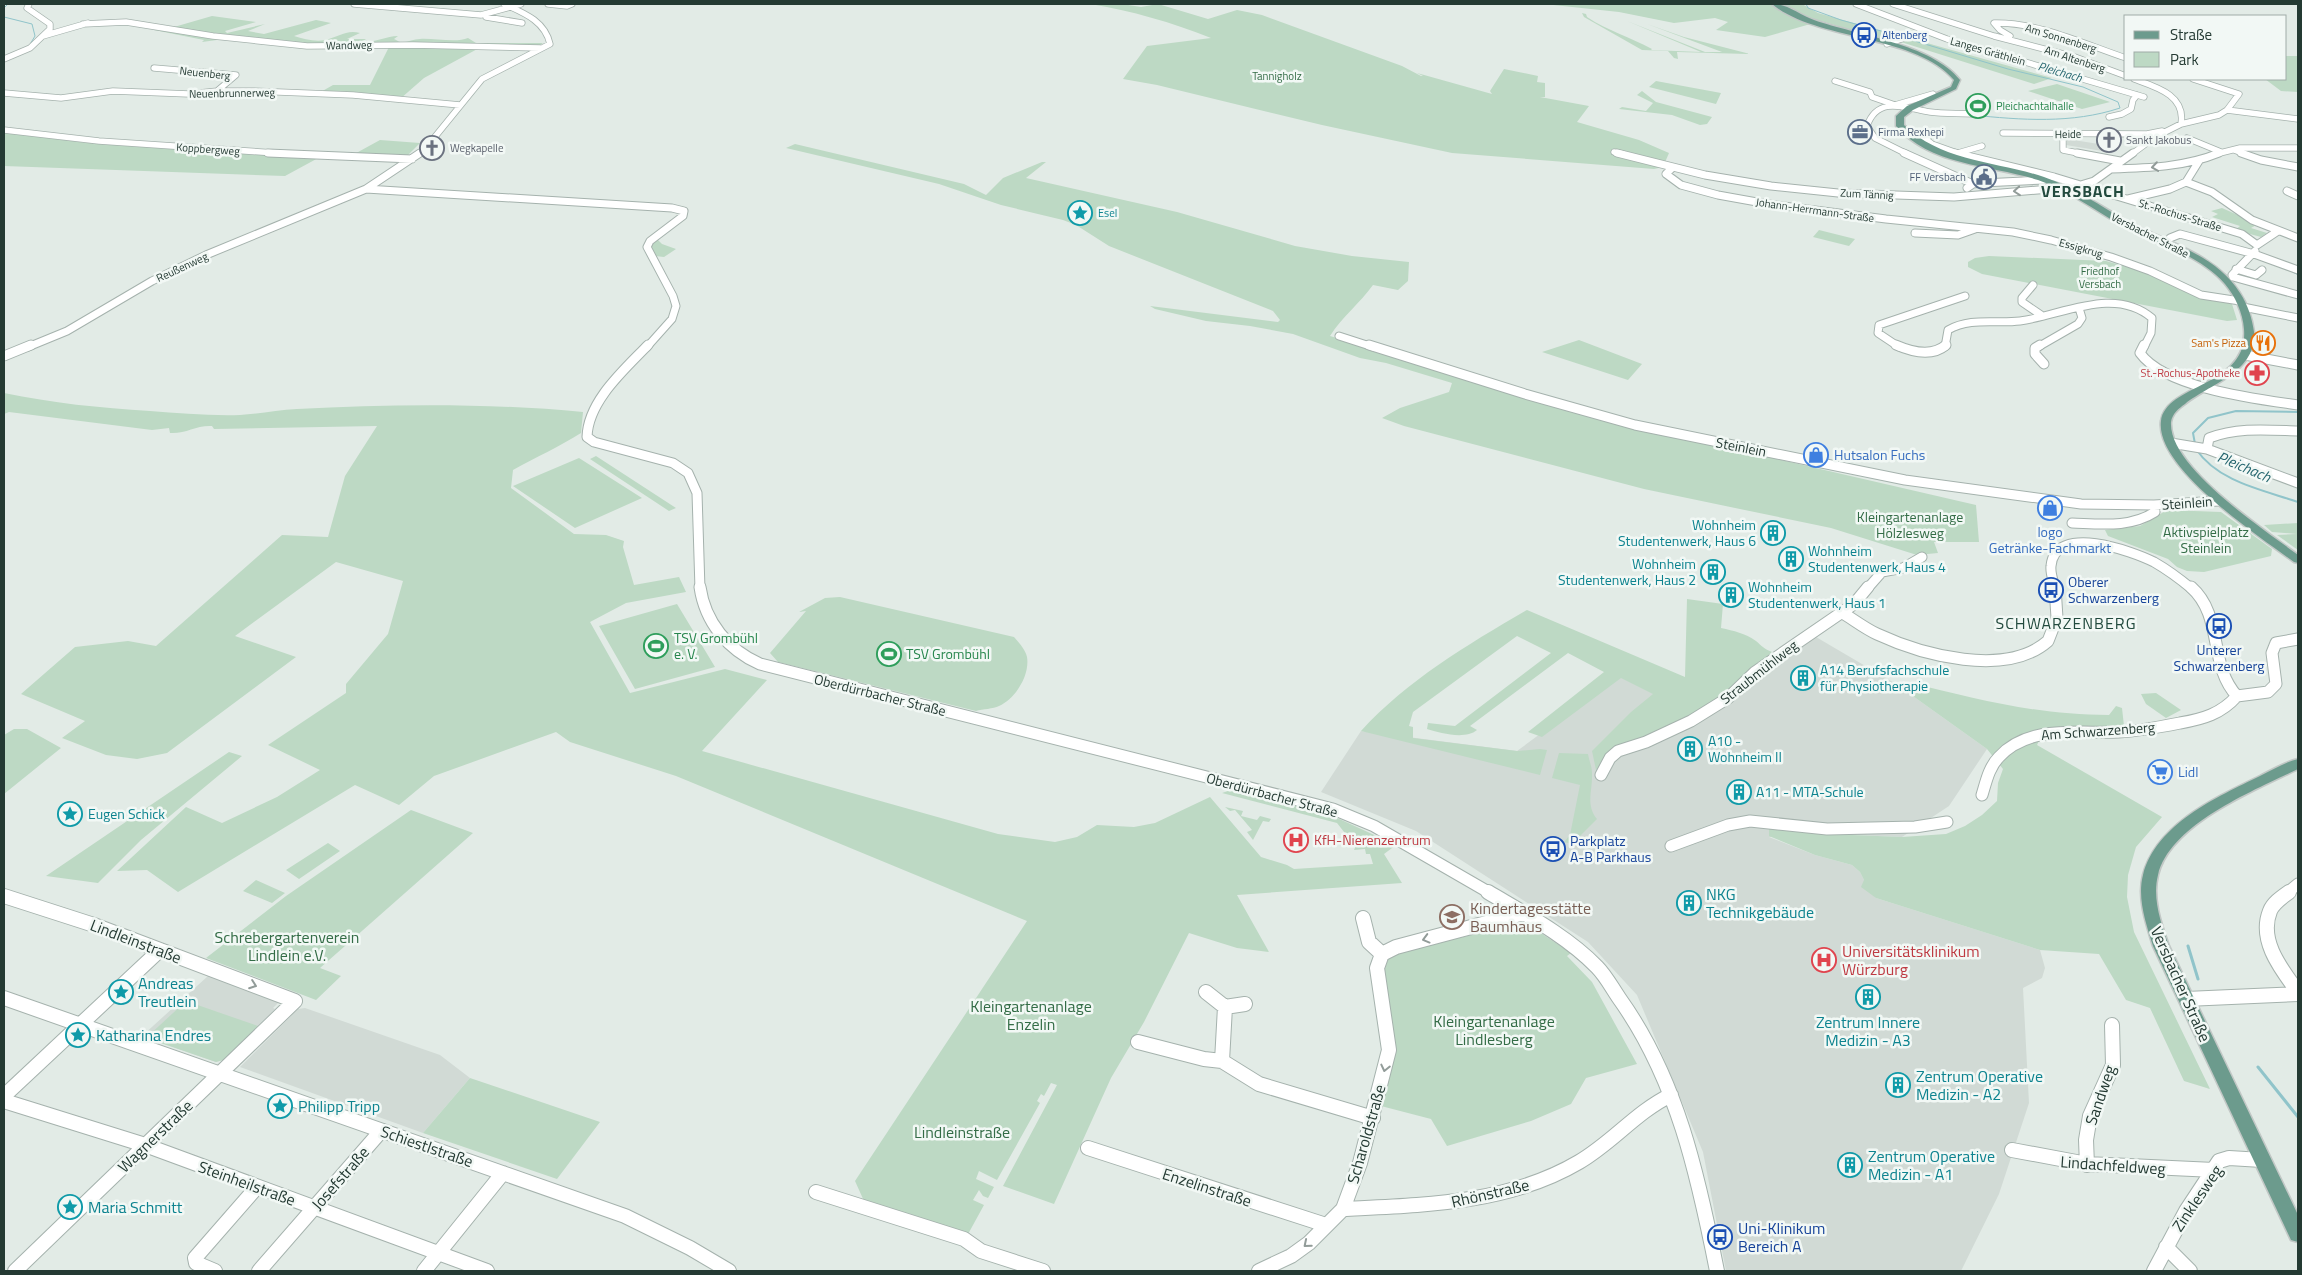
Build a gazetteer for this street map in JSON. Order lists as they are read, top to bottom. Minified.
{"streets":{"main road":["Versbacher Straße"],"street":["Am Sonnenberg","Wandweg","Langes Gräthlein","Am Altenberg","Neuenberg","Neuenbrunnerweg","Heide","Koppbergweg","Zum Tännig","Johann-Herrmann-Straße","St.-Rochus-Straße","Essigkrug","Reußenweg","Steinlein","Straubmühlweg","Oberdürrbacher Straße","Am Schwarzenberg","Lindleinstraße","Sandweg","Scharoldstraße","Wagnerstraße","Schiestlstraße","Lindachfeldweg","Josefstraße","Steinheilstraße","Enzelinstraße","Rhönstraße","Zinklesweg"]},"crossings":[["Am Sonnenberg","Am Altenberg"],["Neuenberg","Neuenbrunnerweg"],["Zum Tännig","Johann-Herrmann-Straße"],["Zum Tännig","St.-Rochus-Straße"],["Zum Tännig","Versbacher Straße"],["Johann-Herrmann-Straße","Essigkrug"],["Versbacher Straße","Essigkrug"],["Versbacher Straße","Zinklesweg"],["Reußenweg","Oberdürrbacher Straße"],["Oberdürrbacher Straße","Rhönstraße"],["Lindleinstraße","Wagnerstraße"],["Sandweg","Lindachfeldweg"],["Scharoldstraße","Enzelinstraße"],["Scharoldstraße","Rhönstraße"],["Wagnerstraße","Schiestlstraße"],["Wagnerstraße","Steinheilstraße"],["Schiestlstraße","Josefstraße"],["Lindachfeldweg","Zinklesweg"],["Josefstraße","Steinheilstraße"]],"one_way":["Lindleinstraße","Scharoldstraße"],"districts":["VERSBACH","SCHWARZENBERG"],"water":["Pleichach"],"parks":["Tannigholz","Friedhof Versbach","Kleingartenanlage Hölzlesweg","Aktivspielplatz Steinlein","Schrebergartenverein Lindlein e.V.","Kleingartenanlage Enzelin","Kleingartenanlage Lindlesberg","Lindleinstraße"],"places":{"bus stop":["Altenberg","Oberer Schwarzenberg","Unterer Schwarzenberg","Parkplatz A-B Parkhaus","Uni-Klinikum Bereich A"],"sports":["Pleichachtalhalle","TSV Grombühl e. V.","TSV Grombühl"],"office":["Firma Rexhepi"],"church":["Sankt Jakobus","Wegkapelle"],"public building":["FF Versbach"],"place":["Esel","Eugen Schick","Andreas Treutlein","Katharina Endres","Philipp Tripp","Maria Schmitt"],"restaurant":["Sam's Pizza"],"pharmacy":["St.-Rochus-Apotheke"],"shop":["Hutsalon Fuchs","logo Getränke-Fachmarkt"],"building":["Wohnheim Studentenwerk, Haus 6","Wohnheim Studentenwerk, Haus 4","Wohnheim Studentenwerk, Haus 2","Wohnheim Studentenwerk, Haus 1","A14 Berufsfachschule für Physiotherapie","A10 - Wohnheim II","A11 - MTA-Schule","NKG Technikgebäude","Zentrum Innere Medizin - A3","Zentrum Operative Medizin - A2","Zentrum Operative Medizin - A1"],"supermarket":["Lidl"],"hospital":["KfH-Nierenzentrum","Universitätsklinikum Würzburg"],"school or university":["Kindertagesstätte Baumhaus"]},"legend":["Straße","Park"]}
